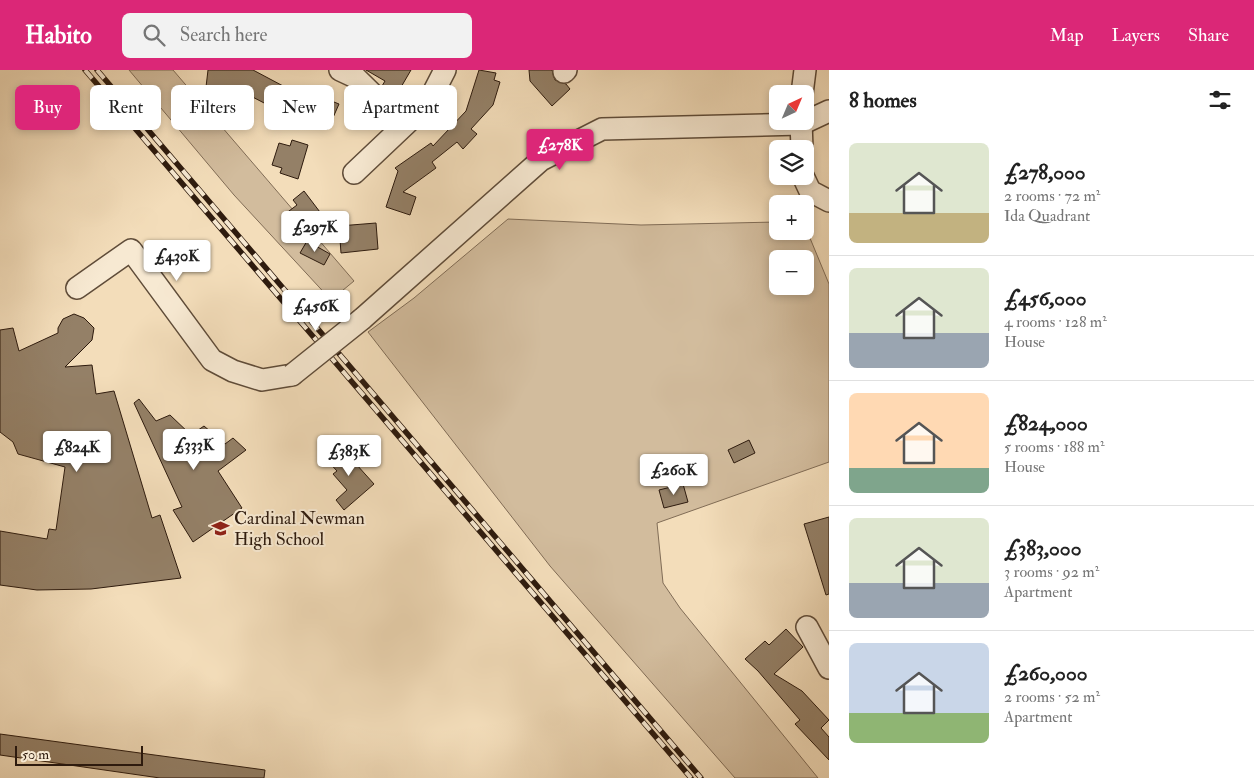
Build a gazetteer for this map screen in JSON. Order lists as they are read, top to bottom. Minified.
{"places":{"school or university":["Cardinal Newman High School"]},"scale_bar":"50 m","north":"top right","page":{"header":"Habito","search":"Search here","nav":["Map","Layers","Share"],"heading":"8 homes","map_buttons":["+","−"],"chip":["Buy","Rent","Filters","New","Apartment"],"price":["£278K","£297K","£430K","£456K","£333K","£824K","£383K","£260K"],"list":[{"name":"£278,000","note":"2 rooms · 72 m² · Ida Quadrant"},{"name":"£456,000","note":"4 rooms · 128 m² · House"},{"name":"£824,000","note":"5 rooms · 188 m² · House"},{"name":"£383,000","note":"3 rooms · 92 m² · Apartment"},{"name":"£260,000","note":"2 rooms · 52 m² · Apartment"}],"scale":"50 m"}}
